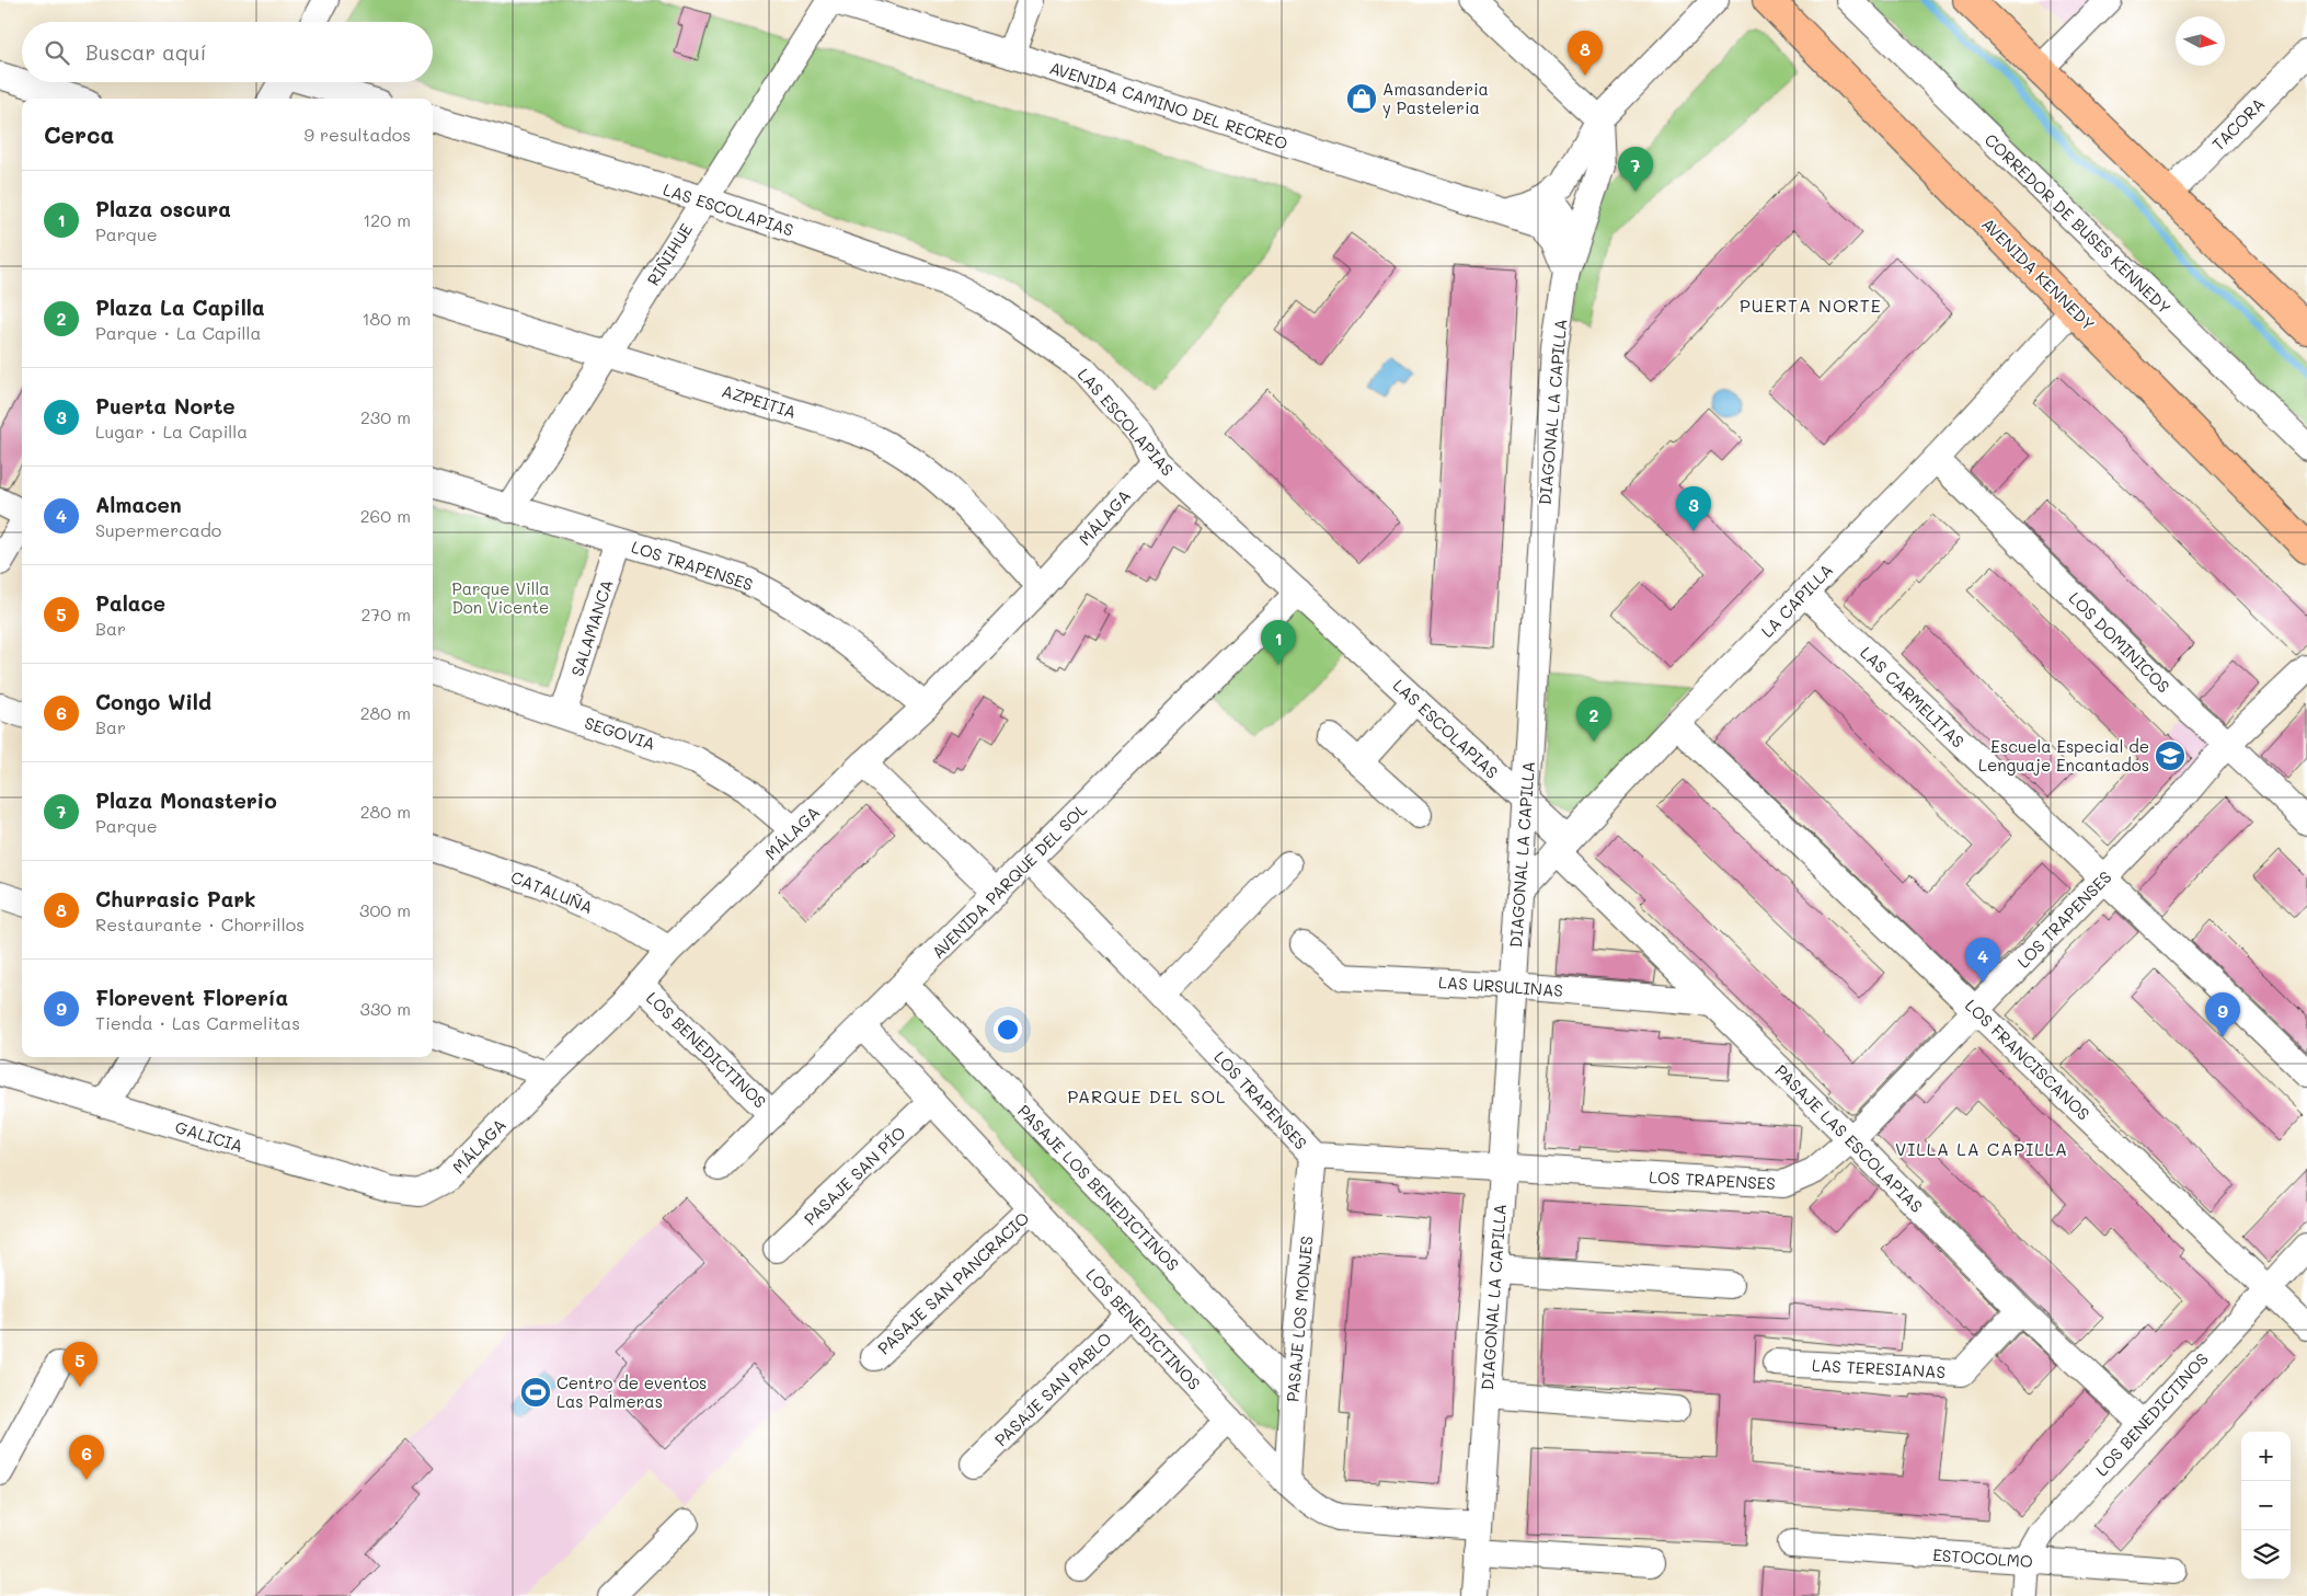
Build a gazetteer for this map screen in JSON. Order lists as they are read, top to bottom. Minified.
{"streets":{"main road":["AVENIDA KENNEDY"],"street":["AVENIDA CAMINO DEL RECREO","TACORA","LAS ESCOLAPIAS","CORREDOR DE BUSES KENNEDY","RIÑIHUE","AZPEITIA","DIAGONAL LA CAPILLA","MÁLAGA","LOS TRAPENSES","LA CAPILLA","SALAMANCA","LOS DOMINICOS","LAS CARMELITAS","SEGOVIA","AVENIDA PARQUE DEL SOL","CATALUÑA","LAS URSULINAS","LOS BENEDICTINOS","LOS FRANCISCANOS","GALICIA","PASAJE LAS ESCOLAPIAS","PASAJE SAN PÍO","PASAJE LOS BENEDICTINOS","PASAJE SAN PANCRACIO","PASAJE LOS MONJES","LAS TERESIANAS","PASAJE SAN PABLO","ESTOCOLMO"]},"crossings":[["AVENIDA CAMINO DEL RECREO","RIÑIHUE"],["AVENIDA CAMINO DEL RECREO","DIAGONAL LA CAPILLA"],["LAS ESCOLAPIAS","RIÑIHUE"],["LAS ESCOLAPIAS","DIAGONAL LA CAPILLA"],["LAS ESCOLAPIAS","MÁLAGA"],["LAS ESCOLAPIAS","LA CAPILLA"],["LAS ESCOLAPIAS","AVENIDA PARQUE DEL SOL"],["LAS ESCOLAPIAS","PASAJE LAS ESCOLAPIAS"],["RIÑIHUE","AZPEITIA"],["RIÑIHUE","LOS TRAPENSES"],["AVENIDA KENNEDY","LA CAPILLA"],["AZPEITIA","MÁLAGA"],["DIAGONAL LA CAPILLA","LOS TRAPENSES"],["DIAGONAL LA CAPILLA","LA CAPILLA"],["DIAGONAL LA CAPILLA","LAS URSULINAS"],["DIAGONAL LA CAPILLA","LOS BENEDICTINOS"],["MÁLAGA","LOS TRAPENSES"],["MÁLAGA","SEGOVIA"],["MÁLAGA","CATALUÑA"],["MÁLAGA","LOS BENEDICTINOS"],["MÁLAGA","GALICIA"],["LOS TRAPENSES","SALAMANCA"],["LOS TRAPENSES","LOS DOMINICOS"],["LOS TRAPENSES","LAS CARMELITAS"],["LOS TRAPENSES","AVENIDA PARQUE DEL SOL"],["LOS TRAPENSES","LOS FRANCISCANOS"],["LOS TRAPENSES","PASAJE LAS ESCOLAPIAS"],["LOS TRAPENSES","PASAJE LOS MONJES"],["LA CAPILLA","LOS DOMINICOS"],["LA CAPILLA","LAS CARMELITAS"],["LA CAPILLA","LOS FRANCISCANOS"],["LA CAPILLA","PASAJE LAS ESCOLAPIAS"],["SALAMANCA","SEGOVIA"],["AVENIDA PARQUE DEL SOL","LOS BENEDICTINOS"],["AVENIDA PARQUE DEL SOL","PASAJE LOS BENEDICTINOS"],["LAS URSULINAS","PASAJE LAS ESCOLAPIAS"],["LOS BENEDICTINOS","LOS FRANCISCANOS"],["LOS BENEDICTINOS","PASAJE LAS ESCOLAPIAS"],["LOS BENEDICTINOS","PASAJE SAN PÍO"],["LOS BENEDICTINOS","PASAJE SAN PANCRACIO"],["LOS BENEDICTINOS","PASAJE LOS MONJES"],["LOS BENEDICTINOS","PASAJE SAN PABLO"],["LOS BENEDICTINOS","ESTOCOLMO"],["PASAJE LAS ESCOLAPIAS","LAS TERESIANAS"],["PASAJE LOS BENEDICTINOS","PASAJE LOS MONJES"]],"districts":["PUERTA NORTE","PARQUE DEL SOL","VILLA LA CAPILLA"],"parks":["Parque Villa Don Vicente"],"places":{"shop":["Amasanderia y Pasteleria"],"school or university":["Escuela Especial de Lenguaje Encantados"],"sports":["Centro de eventos Las Palmeras"]},"north":"right","page":{"search":"Buscar aquí","pins":["8","7","3","1","2","4","9","5","6"],"heading":["Cerca","9 resultados"],"list":[{"mark":"1","name":"Plaza oscura","note":"Parque","value":"120 m"},{"mark":"2","name":"Plaza La Capilla","note":"Parque · La Capilla","value":"180 m"},{"mark":"3","name":"Puerta Norte","note":"Lugar · La Capilla","value":"230 m"},{"mark":"4","name":"Almacen","note":"Supermercado","value":"260 m"},{"mark":"5","name":"Palace","note":"Bar","value":"270 m"},{"mark":"6","name":"Congo Wild","note":"Bar","value":"280 m"},{"mark":"7","name":"Plaza Monasterio","note":"Parque","value":"280 m"},{"mark":"8","name":"Churrasic Park","note":"Restaurante · Chorrillos","value":"300 m"},{"mark":"9","name":"Florevent Florería","note":"Tienda · Las Carmelitas","value":"330 m"}],"map_buttons":["+","−"]}}
